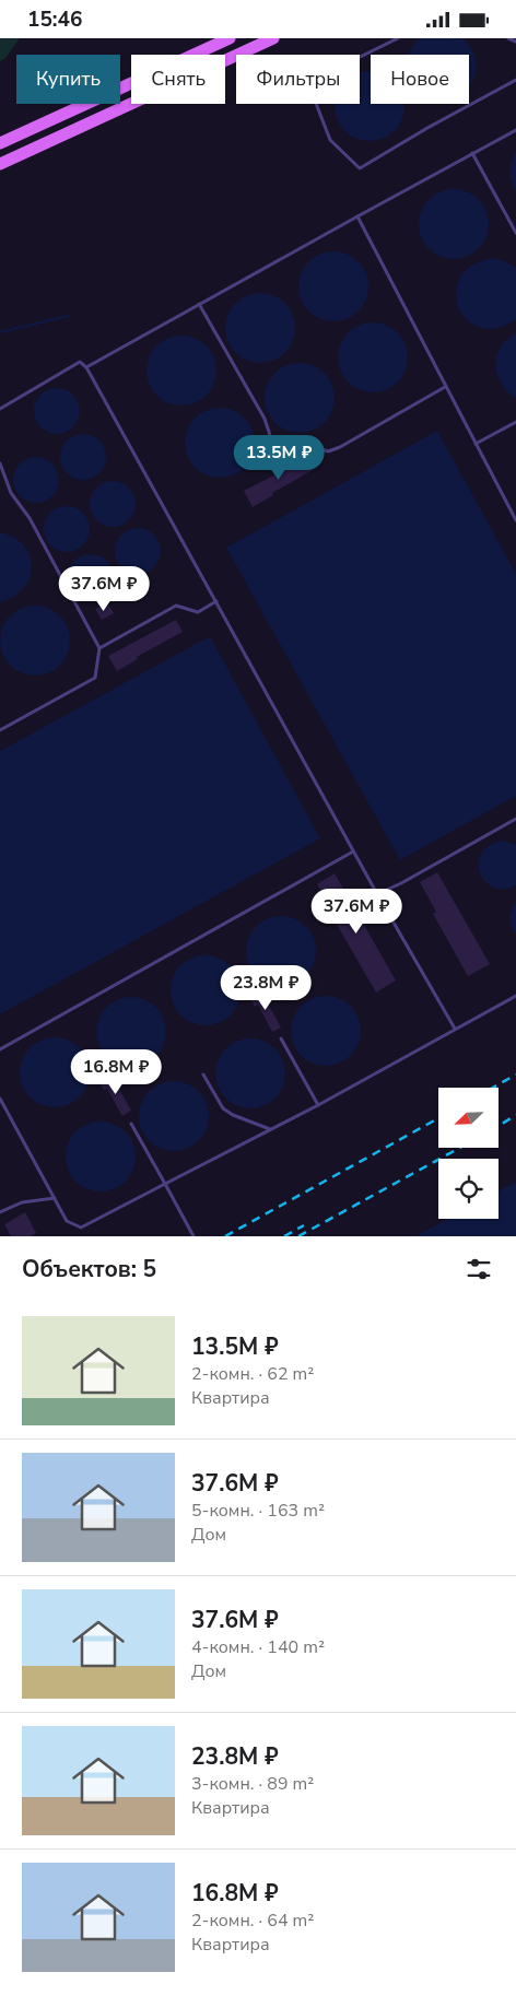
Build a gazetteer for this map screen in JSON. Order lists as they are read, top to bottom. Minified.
{"north":"bottom left","page":{"status":"15:46","chip":["Купить","Снять","Фильтры","Новое"],"price":["13.5M ₽","37.6M ₽","37.6M ₽","23.8M ₽","16.8M ₽"],"heading":"Объектов: 5","list":[{"name":"13.5M ₽","note":"2-комн. · 62 m² · Квартира"},{"name":"37.6M ₽","note":"5-комн. · 163 m² · Дом"},{"name":"37.6M ₽","note":"4-комн. · 140 m² · Дом"},{"name":"23.8M ₽","note":"3-комн. · 89 m² · Квартира"},{"name":"16.8M ₽","note":"2-комн. · 64 m² · Квартира"}]}}
